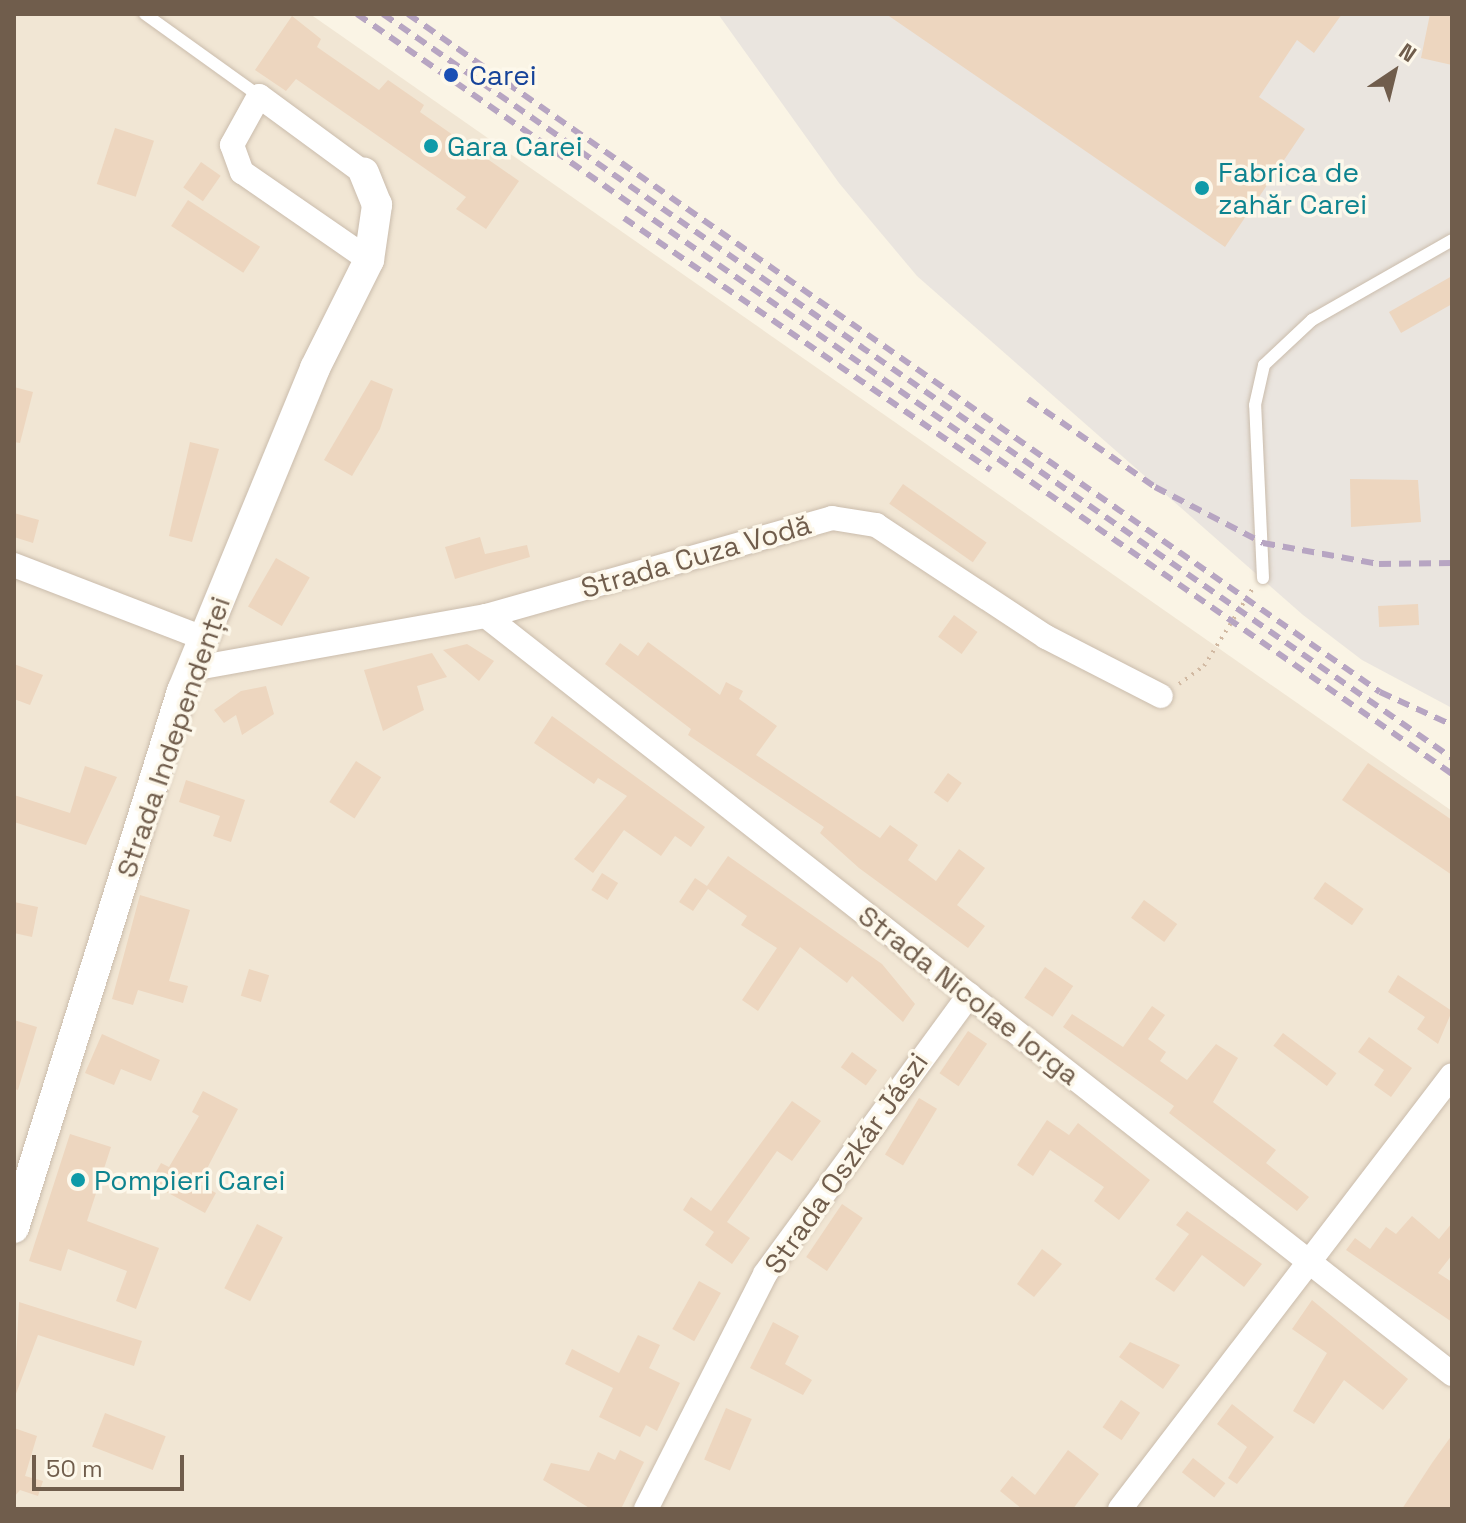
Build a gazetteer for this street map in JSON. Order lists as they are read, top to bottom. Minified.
{"streets":{"street":["Strada Cuza Vodă","Strada Independenței","Strada Nicolae Iorga","Strada Oszkár Jászi"]},"crossings":[["Strada Cuza Vodă","Strada Independenței"],["Strada Cuza Vodă","Strada Nicolae Iorga"],["Strada Nicolae Iorga","Strada Oszkár Jászi"]],"places":["Carei","Gara Carei","Fabrica de zahăr Carei","Pompieri Carei"],"scale_bar":"50 m","north":"top right"}
